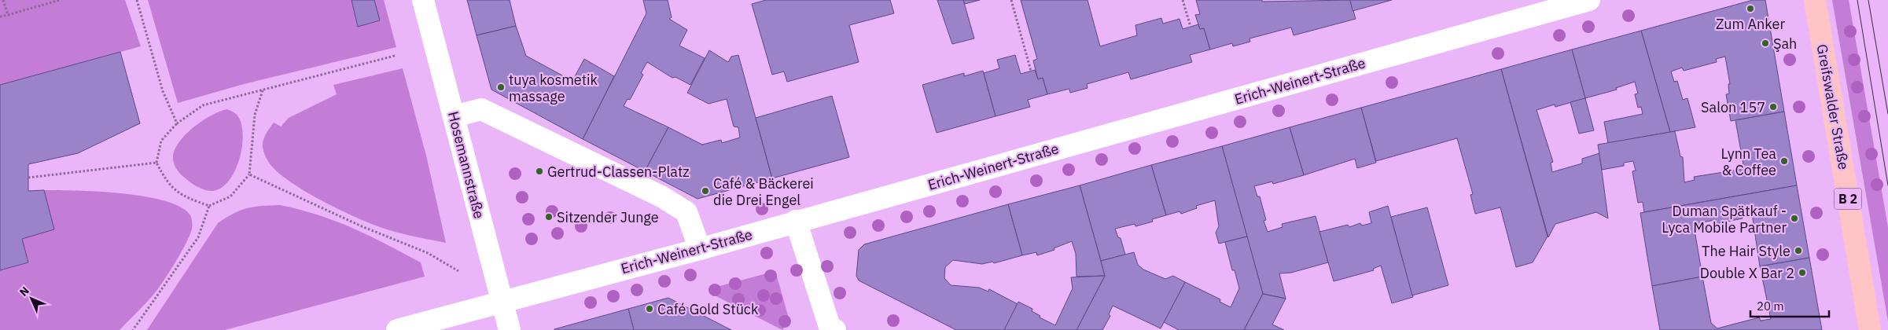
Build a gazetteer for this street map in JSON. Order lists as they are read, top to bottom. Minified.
{"streets":{"main road":["Greifswalder Straße","B 2"],"street":["Erich-Weinert-Straße","Hosemannstraße"]},"crossings":[["Erich-Weinert-Straße","Hosemannstraße"]],"places":["Zum Anker","Şah","tuya kosmetik massage","Salon 157","Lynn Tea & Coffee","Gertrud-Classen-Platz","Café & Bäckerei die Drei Engel","Sitzender Junge","Duman Spätkauf - Lyca Mobile Partner","The Hair Style","Double X Bar 2","Café Gold Stück"],"scale_bar":"20 m","north":"top left"}
